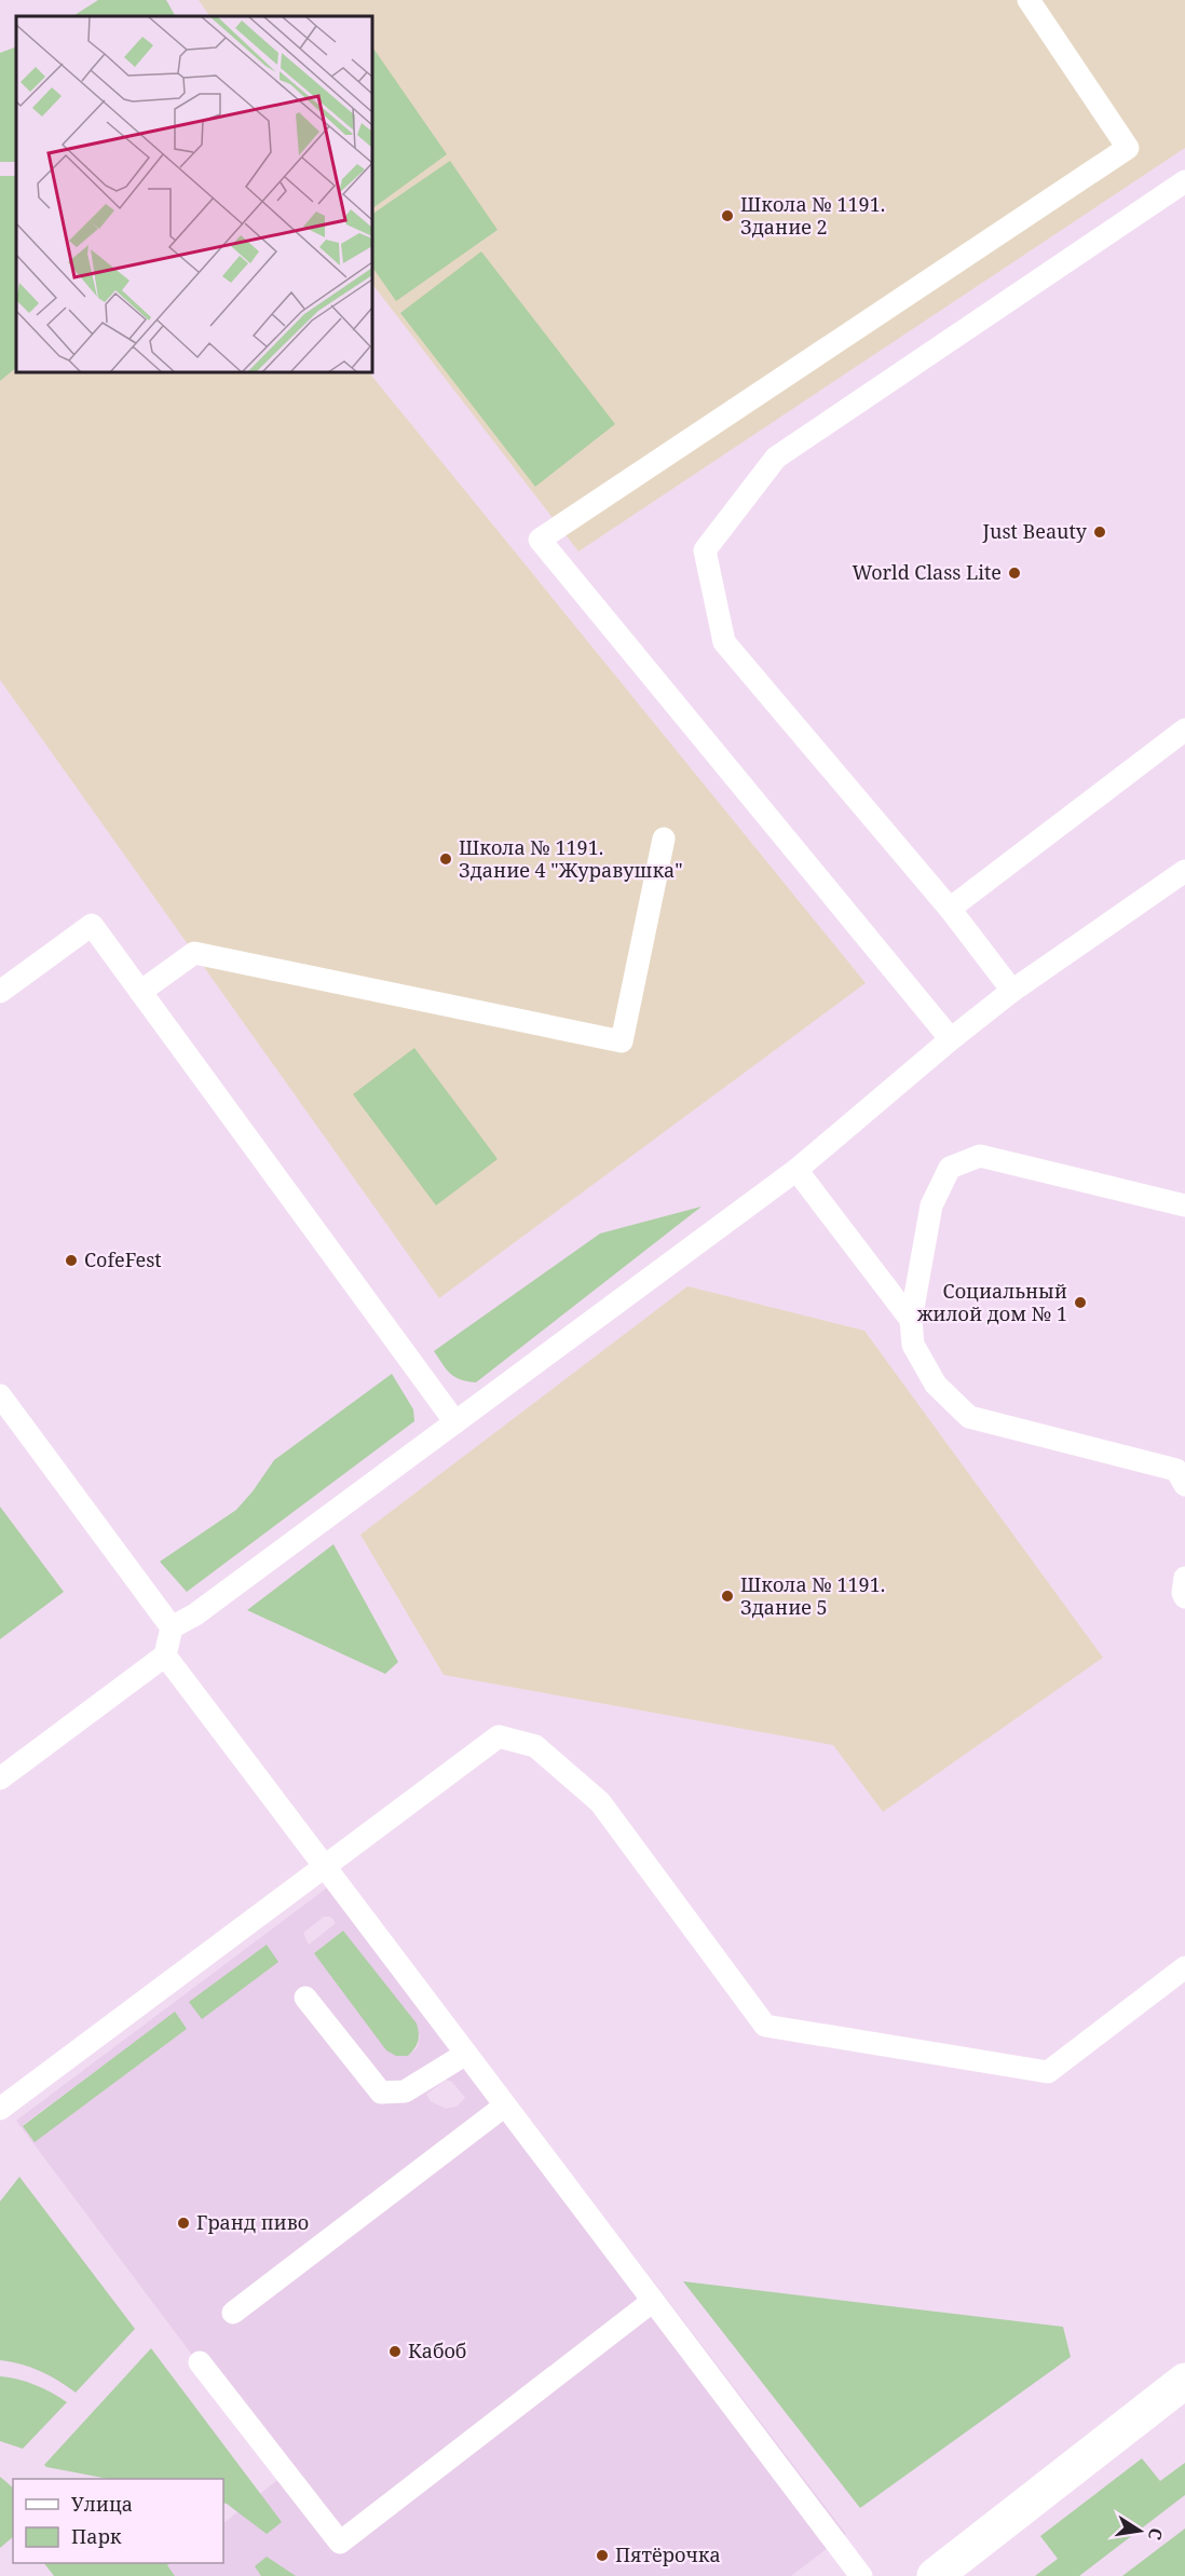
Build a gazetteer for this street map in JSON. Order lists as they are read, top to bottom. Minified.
{"places":["Школа № 1191. Здание 2","Just Beauty","World Class Lite","Школа № 1191. Здание 4 \"Журавушка\"","CofeFest","Социальный жилой дом № 1","Школа № 1191. Здание 5","Гранд пиво","Кабоб","Пятёрочка"],"legend":["Улица","Парк"],"north":"right"}
